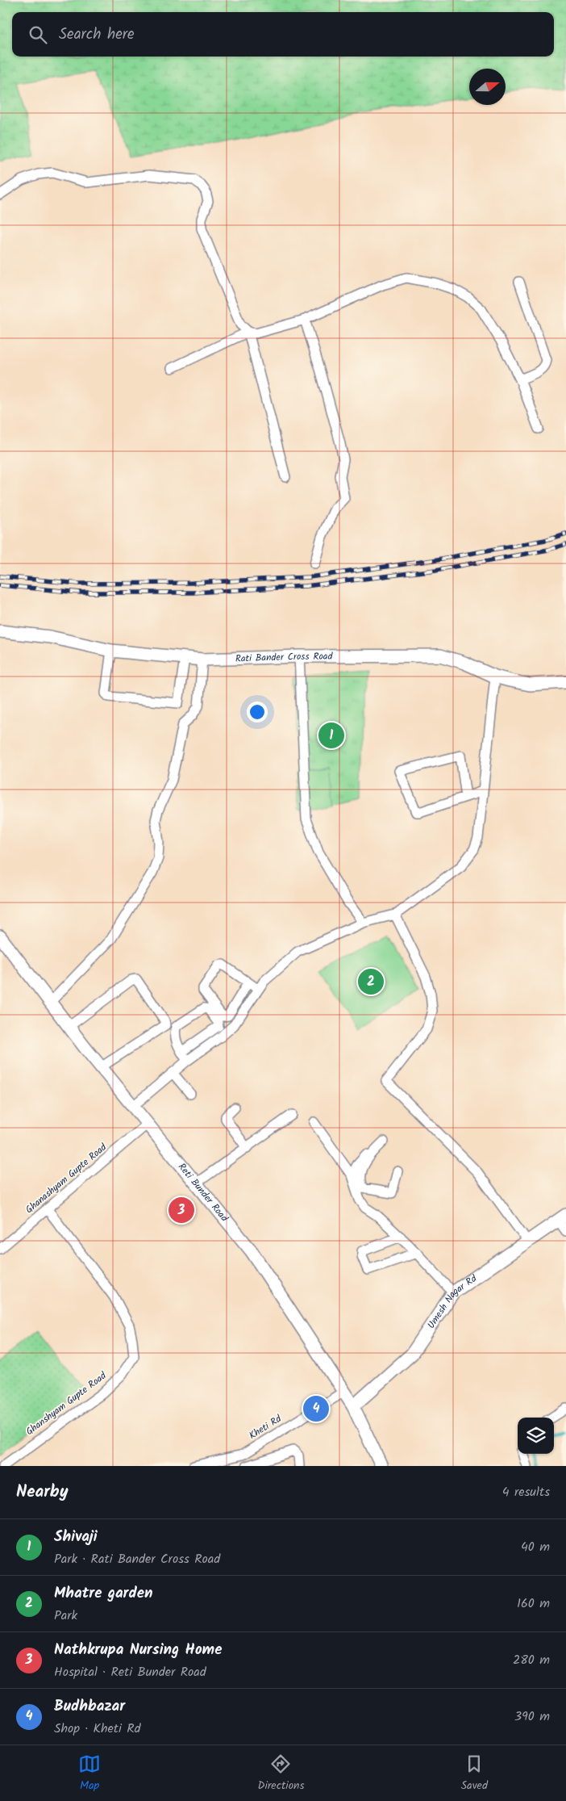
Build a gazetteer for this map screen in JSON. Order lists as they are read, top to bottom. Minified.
{"streets":{"street":["Rati Bander Cross Road","Ghanashyam Gupte Road","Reti Bunder Road","Umesh Nagar Rd","Ghanshyam Gupte Road","Kheti Rd"]},"crossings":[["Ghanashyam Gupte Road","Reti Bunder Road"],["Ghanashyam Gupte Road","Ghanshyam Gupte Road"],["Reti Bunder Road","Umesh Nagar Rd"],["Reti Bunder Road","Kheti Rd"]],"north":"right","page":{"search":"Search here","pins":["1","2","3","4"],"heading":["Nearby","4 results"],"list":[{"mark":"1","name":"Shivaji","note":"Park · Rati Bander Cross Road","value":"40 m"},{"mark":"2","name":"Mhatre garden","note":"Park","value":"160 m"},{"mark":"3","name":"Nathkrupa Nursing Home","note":"Hospital · Reti Bunder Road","value":"280 m"},{"mark":"4","name":"Budhbazar","note":"Shop · Kheti Rd","value":"390 m"}],"nav":["Map","Directions","Saved"]}}
